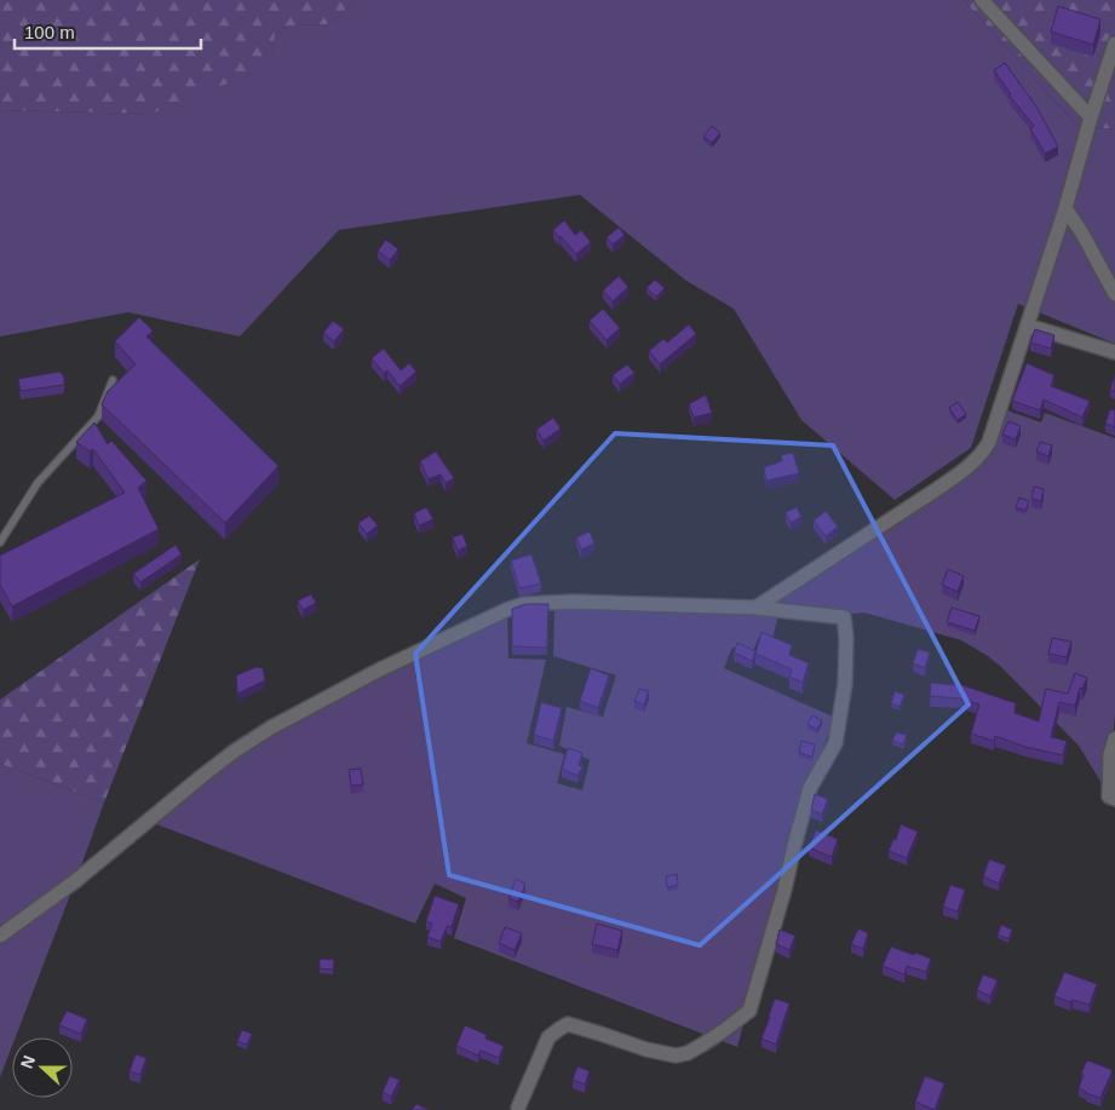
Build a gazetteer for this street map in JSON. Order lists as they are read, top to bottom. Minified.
{"scale_bar":"100 m","north":"left"}
